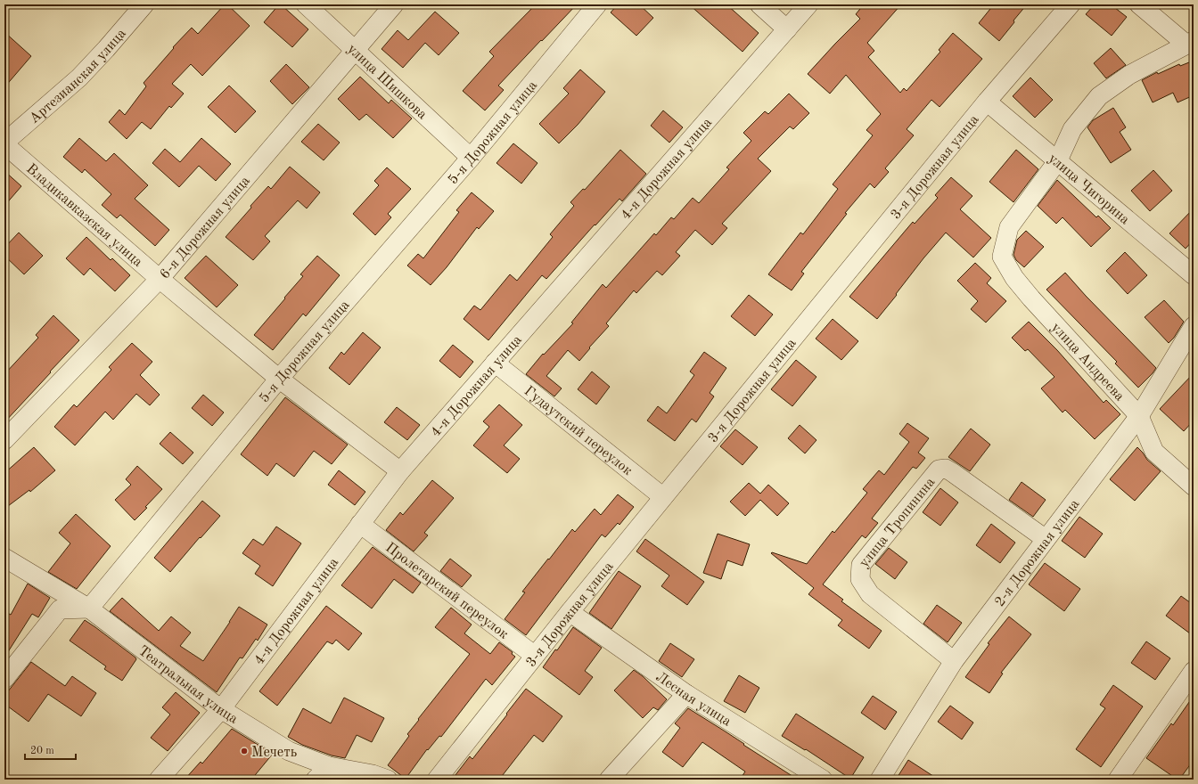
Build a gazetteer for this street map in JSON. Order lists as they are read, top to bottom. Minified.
{"streets":{"street":["Артезианская улица","улица Шишкова","5-я Дорожная улица","3-я Дорожная улица","4-я Дорожная улица","улица Чигорина","Владикавказская улица","6-я Дорожная улица","улица Андреева","Гудаутский переулок","улица Тропинина","2-я Дорожная улица","Пролетарский переулок","Театральная улица","Лесная улица"]},"crossings":[["Артезианская улица","Владикавказская улица"],["улица Шишкова","5-я Дорожная улица"],["улица Шишкова","6-я Дорожная улица"],["5-я Дорожная улица","Владикавказская улица"],["5-я Дорожная улица","Театральная улица"],["3-я Дорожная улица","улица Чигорина"],["3-я Дорожная улица","Гудаутский переулок"],["3-я Дорожная улица","Пролетарский переулок"],["3-я Дорожная улица","Лесная улица"],["4-я Дорожная улица","Владикавказская улица"],["4-я Дорожная улица","Гудаутский переулок"],["4-я Дорожная улица","Пролетарский переулок"],["4-я Дорожная улица","Театральная улица"],["улица Чигорина","улица Андреева"],["Владикавказская улица","6-я Дорожная улица"],["улица Андреева","2-я Дорожная улица"],["улица Тропинина","2-я Дорожная улица"]],"places":["Мечеть"],"scale_bar":"20 m"}
